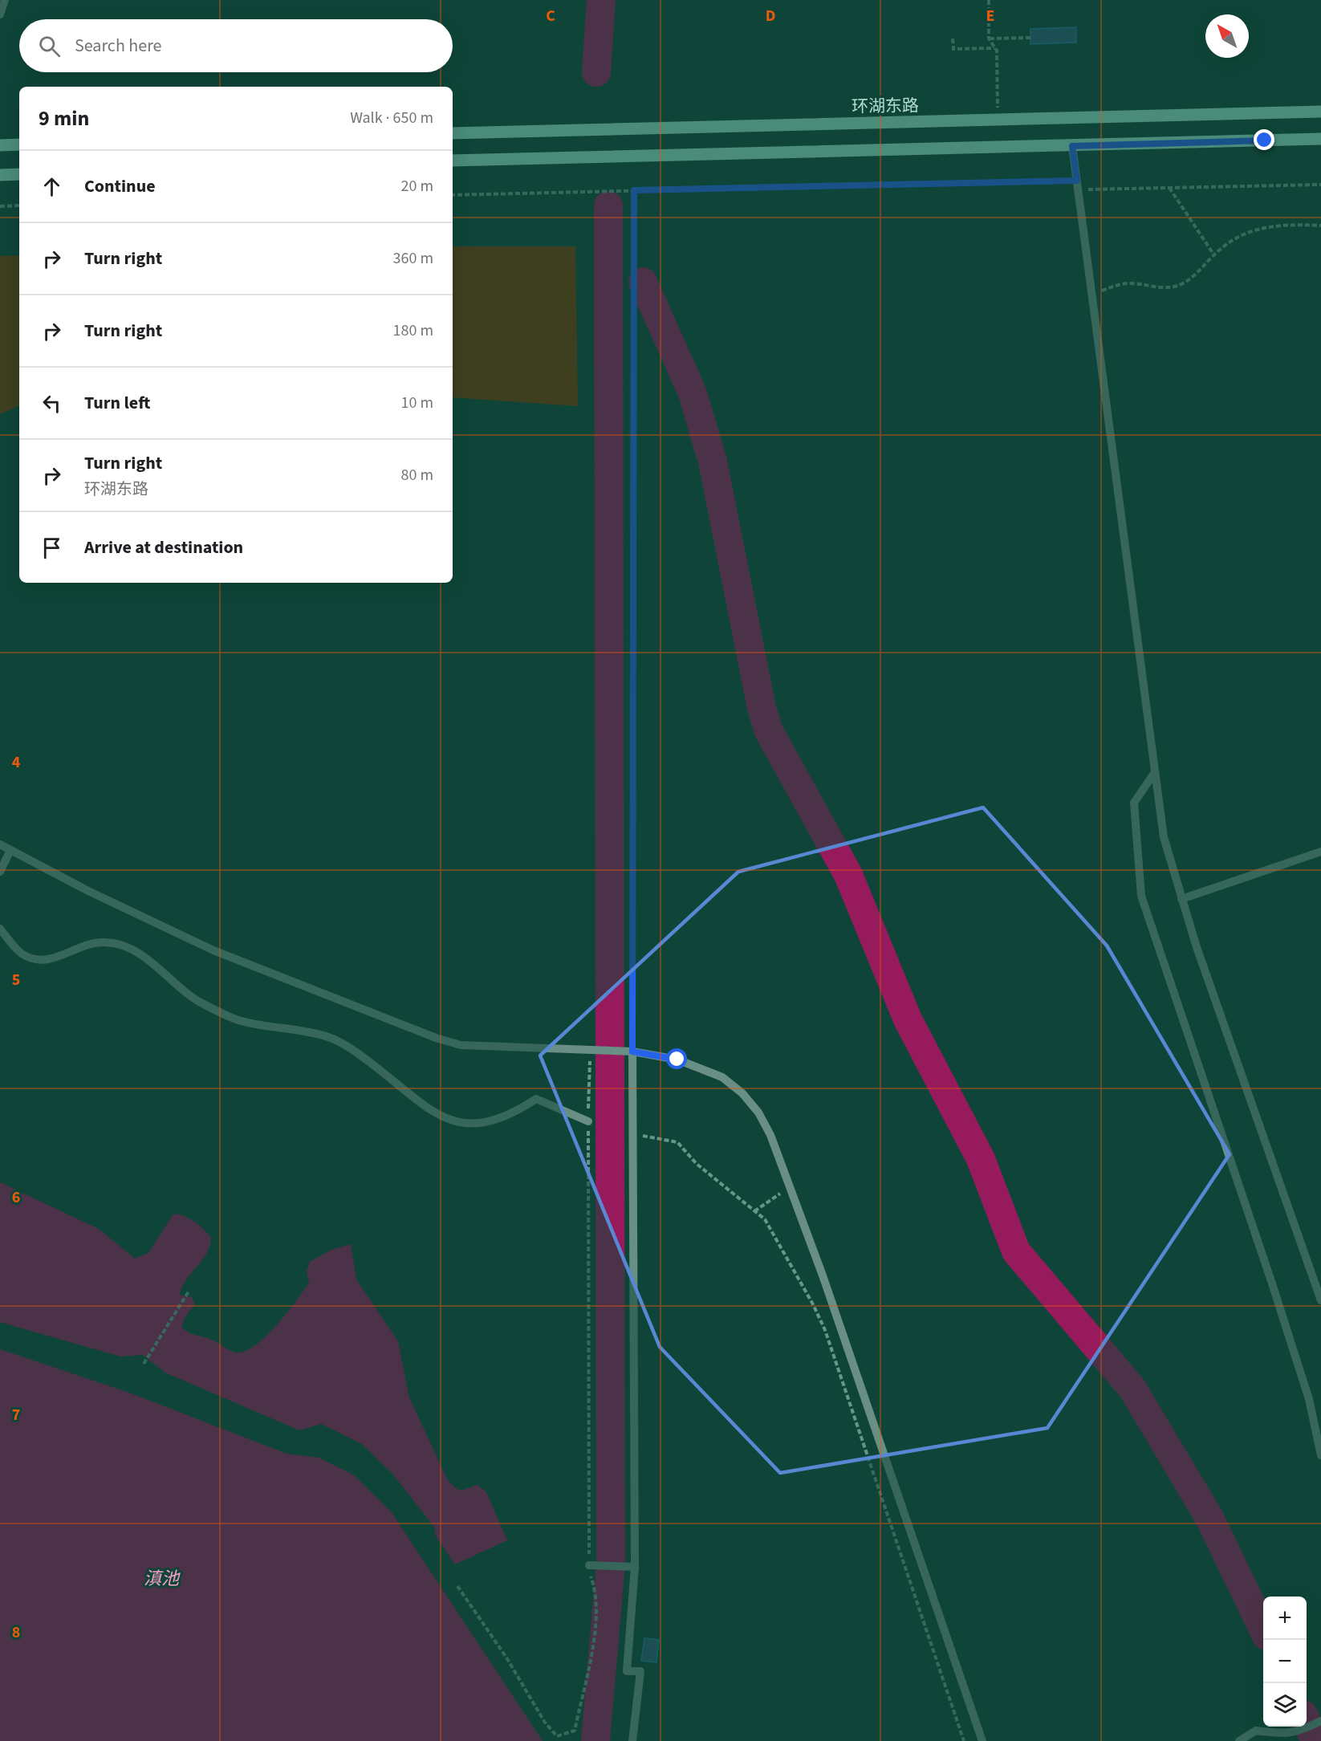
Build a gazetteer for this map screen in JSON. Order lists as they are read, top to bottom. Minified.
{"streets":{"main road":["环湖东路"]},"water":["滇池"],"north":"top left","page":{"search":"Search here","heading":["9 min","Walk · 650 m"],"list":[["Continue","20 m"],["Turn right","360 m"],["Turn right","180 m"],["Turn left","10 m"],["Turn right","环湖东路","80 m"],"Arrive at destination"],"map_buttons":["+","−"]},"grid":{"columns":["C","D","E"],"rows":["4","5","6","7","8"]}}
